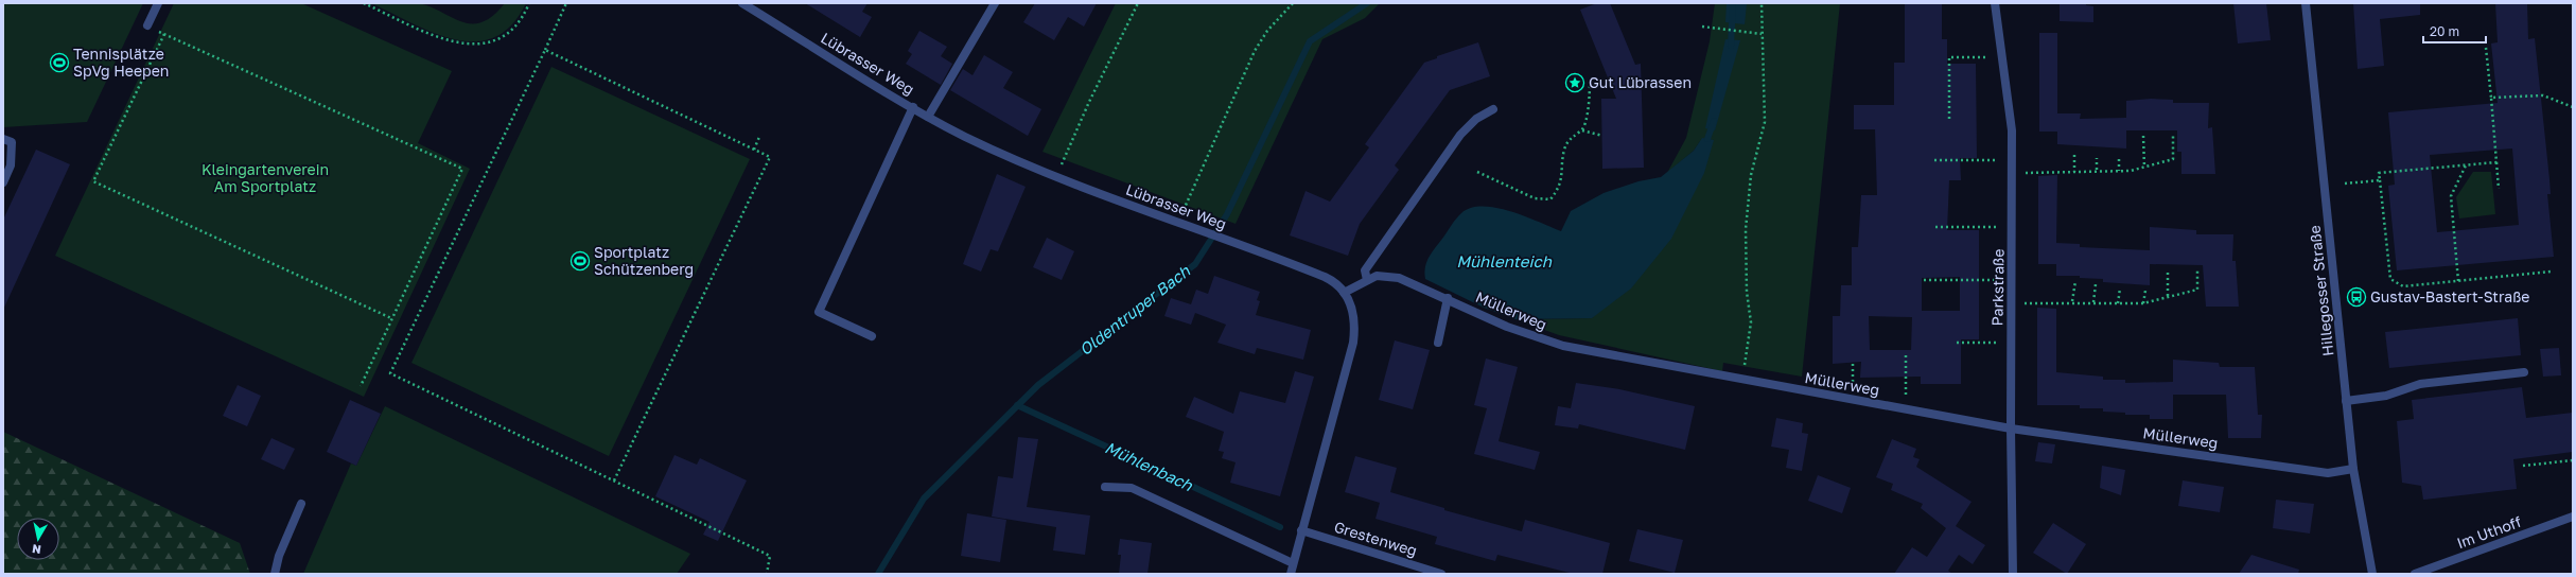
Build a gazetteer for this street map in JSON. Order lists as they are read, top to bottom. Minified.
{"streets":{"street":["Lübrasser Weg","Parkstraße","Hillegosser Straße","Müllerweg","Im Uthoff","Grestenweg"]},"crossings":[["Lübrasser Weg","Müllerweg"],["Lübrasser Weg","Grestenweg"],["Parkstraße","Müllerweg"],["Hillegosser Straße","Müllerweg"]],"water":["Mühlenteich","Oldentruper Bach","Mühlenbach"],"parks":["Kleingartenverein Am Sportplatz"],"places":{"sports":["Tennisplätze SpVg Heepen","Sportplatz Schützenberg"],"place":["Gut Lübrassen"],"bus stop":["Gustav-Bastert-Straße"]},"scale_bar":"20 m","north":"bottom"}
